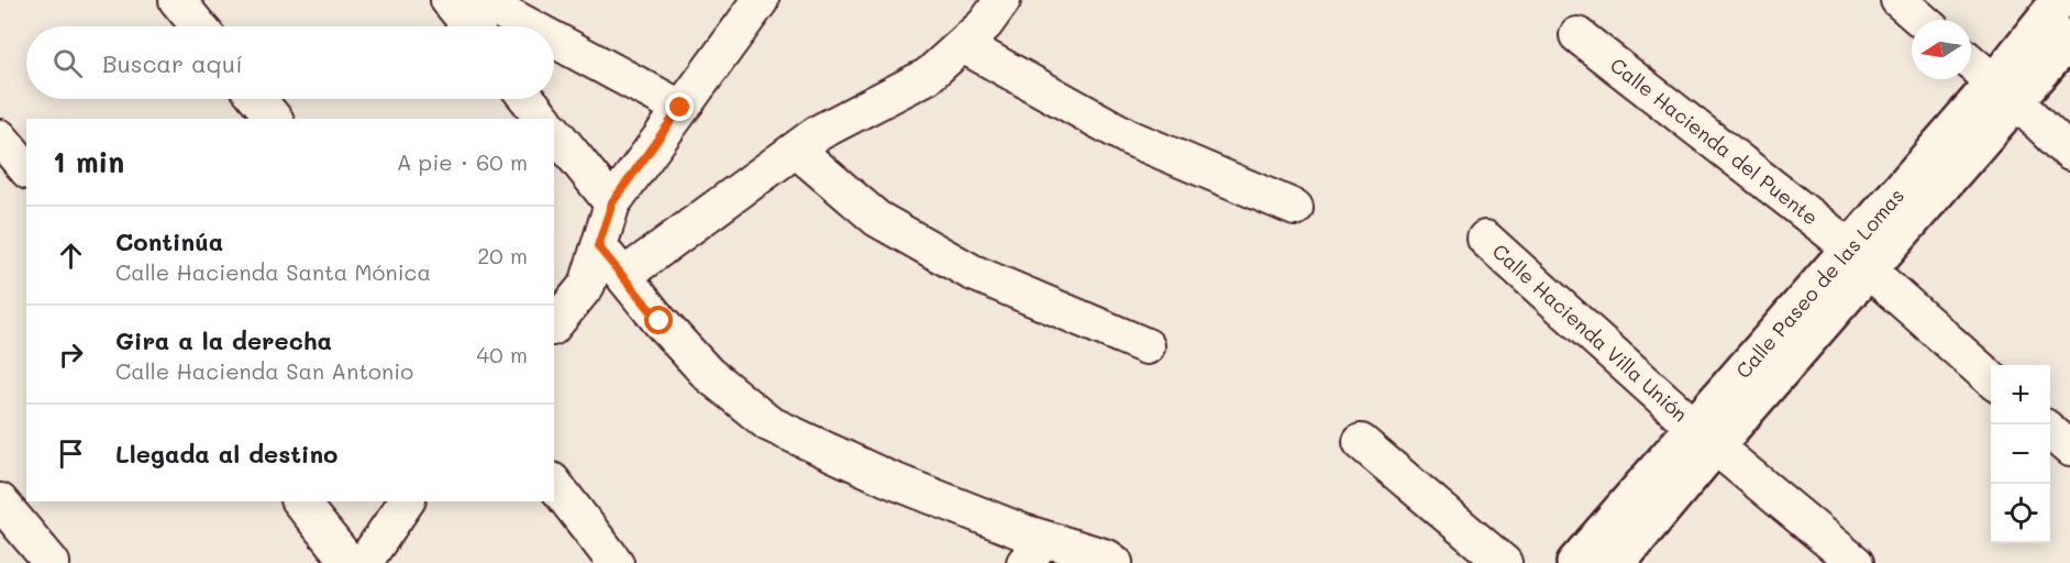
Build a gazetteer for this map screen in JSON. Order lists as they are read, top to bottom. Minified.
{"streets":{"main road":["Calle Paseo de las Lomas"],"street":["Calle Hacienda del Puente","Calle Hacienda Villa Unión"]},"crossings":[["Calle Hacienda del Puente","Calle Paseo de las Lomas"],["Calle Paseo de las Lomas","Calle Hacienda Villa Unión"]],"north":"left","page":{"search":"Buscar aquí","heading":["1 min","A pie · 60 m"],"list":[["Continúa","Calle Hacienda Santa Mónica","20 m"],["Gira a la derecha","Calle Hacienda San Antonio","40 m"],"Llegada al destino"],"map_buttons":["+","−"]}}
